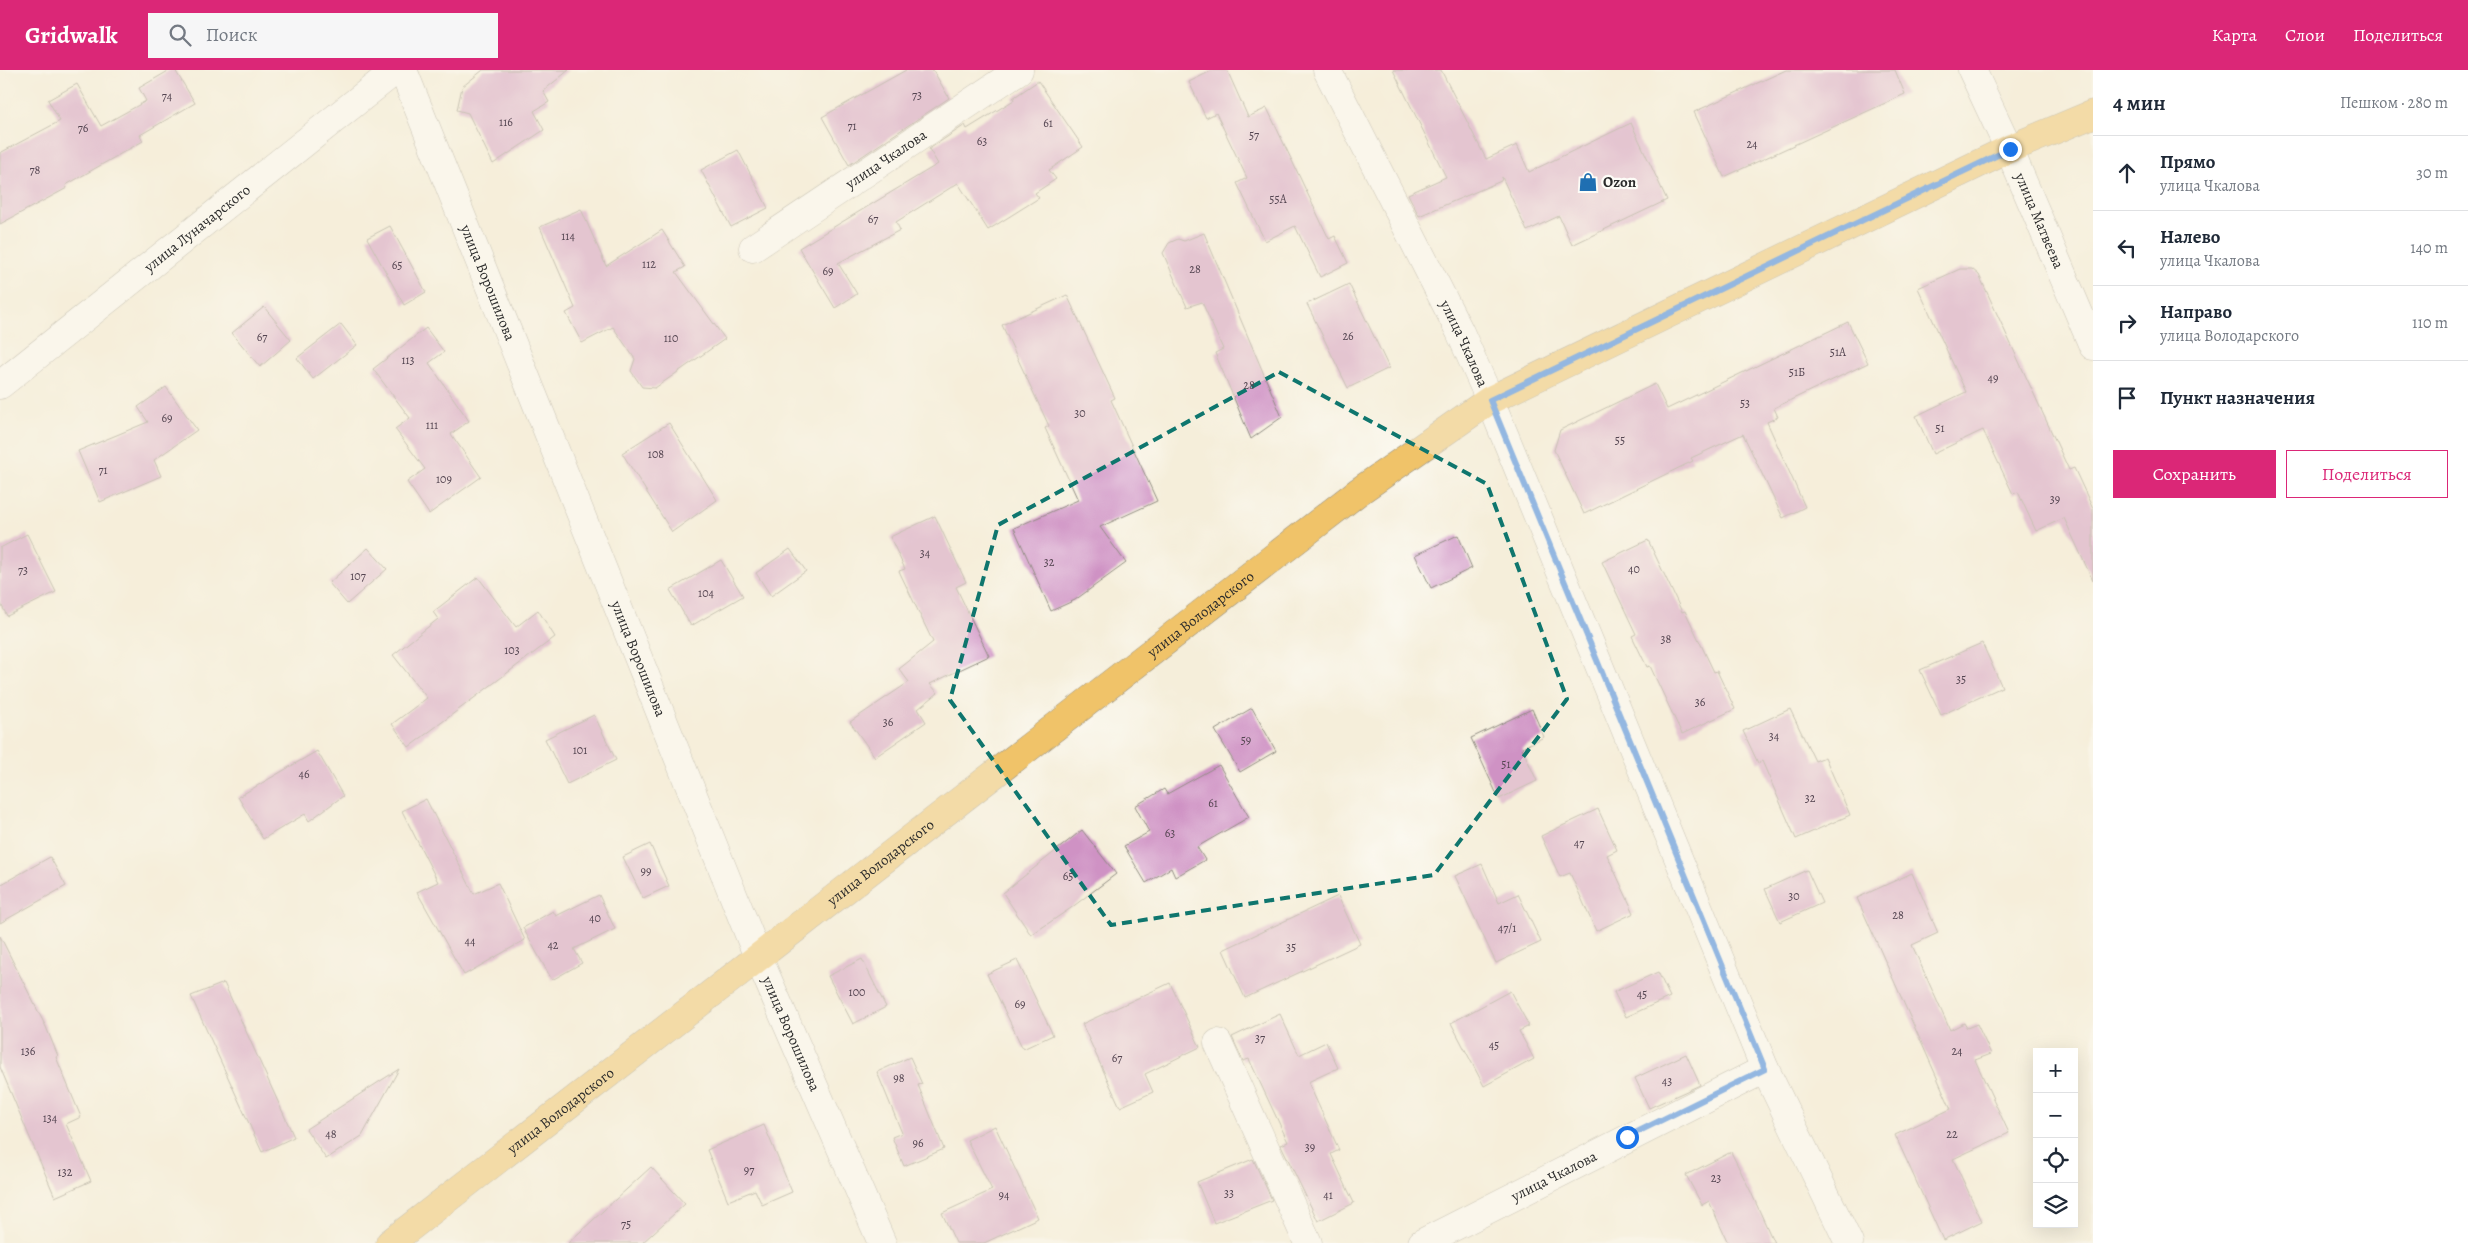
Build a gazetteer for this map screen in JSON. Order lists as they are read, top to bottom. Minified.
{"streets":{"main road":["улица Володарского"],"street":["улица Чкалова","улица Матвеева","улица Луначарского","улица Ворошилова"]},"crossings":[["улица Чкалова","улица Володарского"],["улица Матвеева","улица Володарского"],["улица Ворошилова","улица Володарского"]],"places":{"shop":["Ozon"]},"house_numbers":["73","74","116","61","71","76","57","63","24","78","55А","67","114","112","65","28","69","26","67","110","51А","113","51Б","49","28","53","30","69","111","51","55","108","71","109","39","34","32","40","73","107","104","38","103","35","36","36","34","59","101","51","46","32","61","63","47","99","65","30","28","40","47/1","44","42","35","100","45","69","37","45","136","24","67","98","43","134","48","22","96","39","97","132","23","33","94","41","75"],"page":{"header":"Gridwalk","search":"Поиск","nav":["Карта","Слои","Поделиться"],"heading":["4 мин","Пешком · 280 m"],"list":[["Прямо","улица Чкалова","30 m"],["Налево","улица Чкалова","140 m"],["Направо","улица Володарского","110 m"],"Пункт назначения"],"buttons":["Сохранить","Поделиться"],"map_buttons":["+","−"]}}
